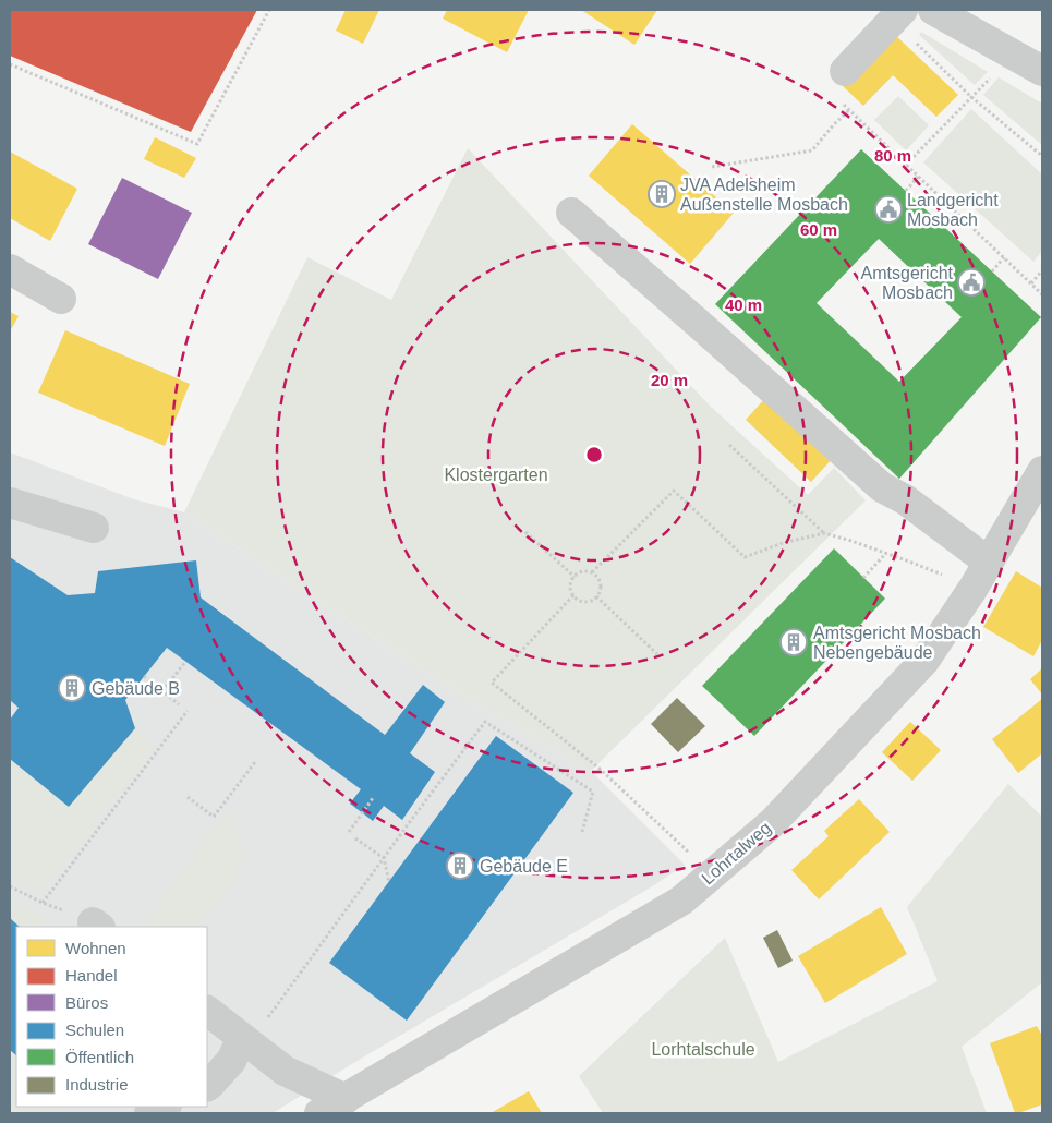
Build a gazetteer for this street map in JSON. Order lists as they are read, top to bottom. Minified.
{"streets":{"street":["Lohrtalweg"]},"parks":["Klostergarten","Lorhtalschule"],"places":{"building":["JVA Adelsheim Außenstelle Mosbach","Amtsgericht Mosbach Nebengebäude","Gebäude B","Gebäude E"],"public building":["Landgericht Mosbach","Amtsgericht Mosbach"]},"legend":["Wohnen","Handel","Büros","Schulen","Öffentlich","Industrie"],"rings":["80 m","60 m","40 m","20 m"]}
